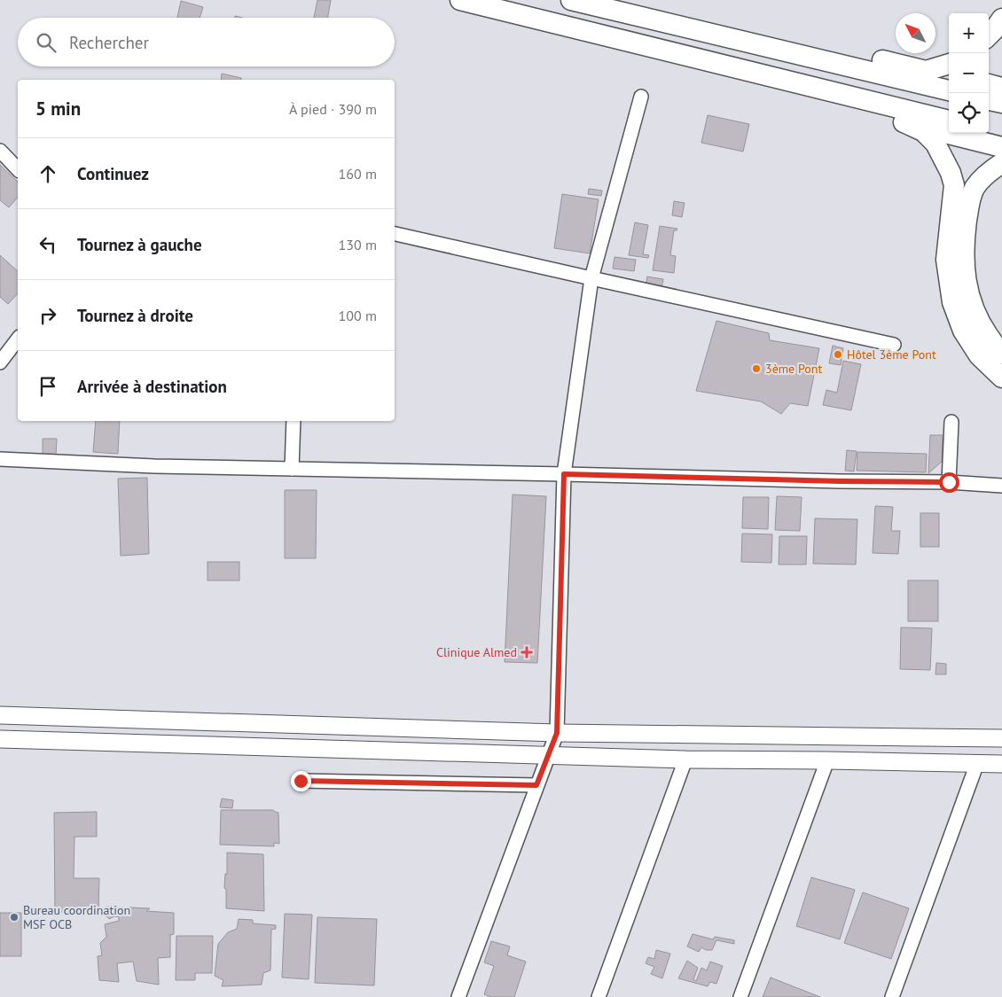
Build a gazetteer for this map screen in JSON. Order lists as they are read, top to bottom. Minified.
{"places":{"other":["Hôtel 3ème Pont","3ème Pont","Bureau coordination MSF OCB"],"health":["Clinique Almed"]},"north":"top left","page":{"map_buttons":["+","−"],"search":"Rechercher","heading":["5 min","À pied · 390 m"],"list":[["Continuez","160 m"],["Tournez à gauche","130 m"],["Tournez à droite","100 m"],"Arrivée à destination"]}}
